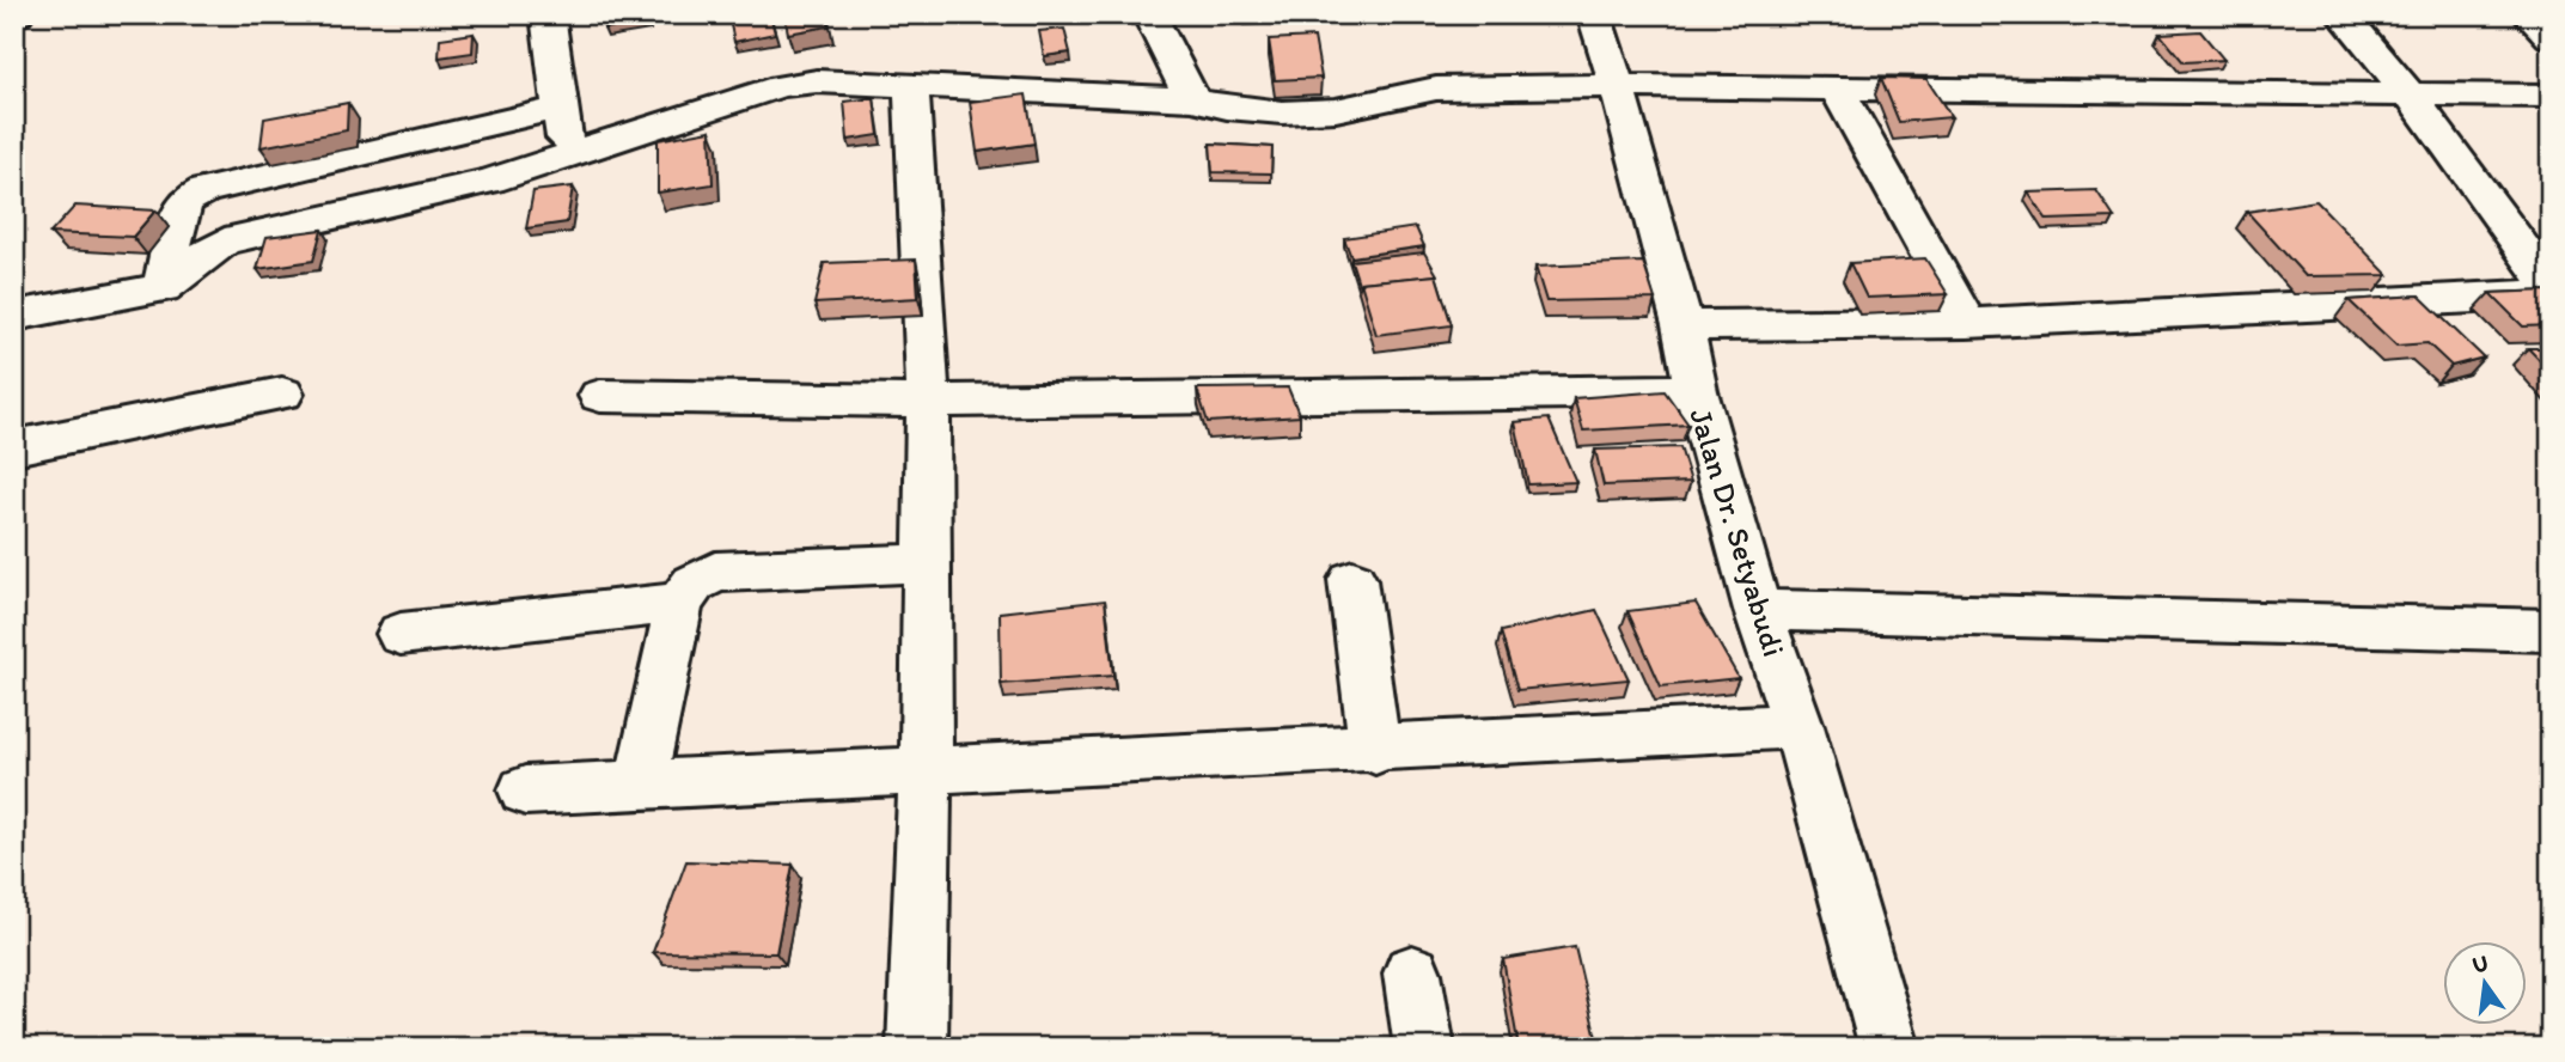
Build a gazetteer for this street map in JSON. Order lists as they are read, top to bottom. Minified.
{"streets":{"street":["Jalan Dr. Setyabudi"]},"north":"top"}
